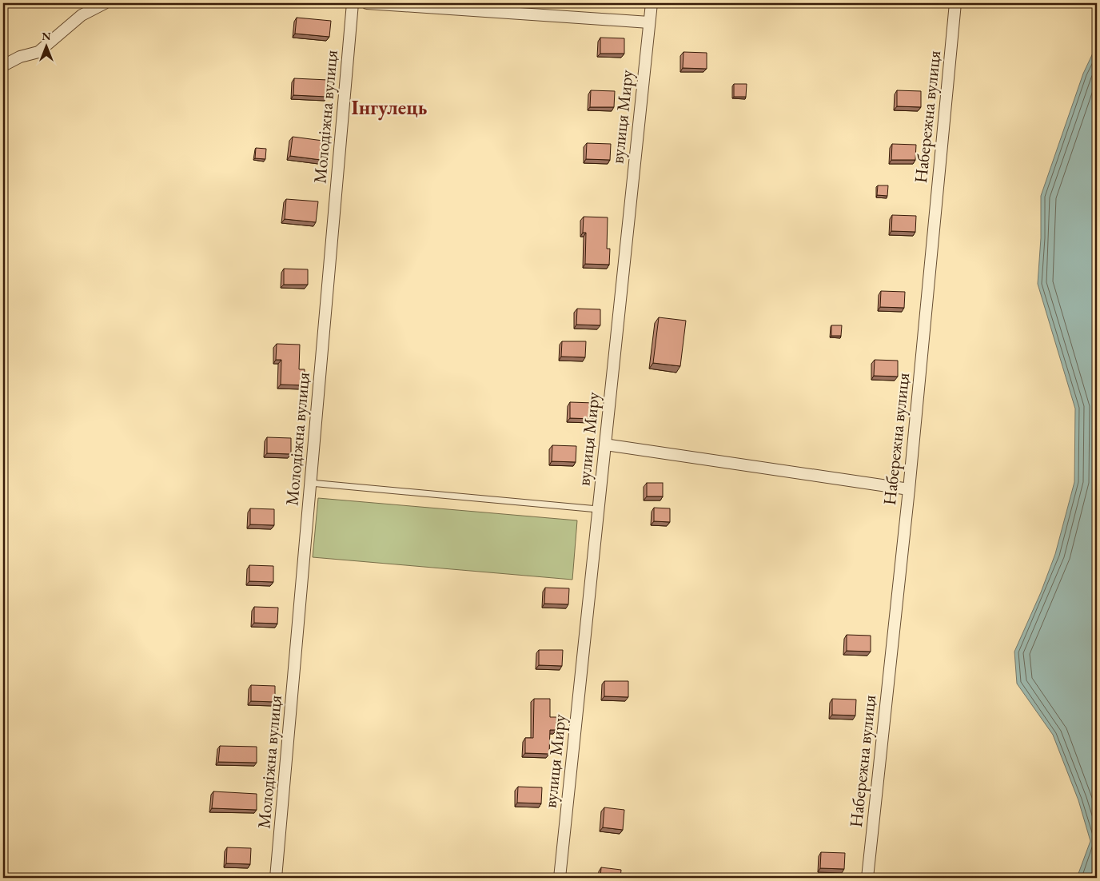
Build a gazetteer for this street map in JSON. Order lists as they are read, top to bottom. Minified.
{"streets":{"street":["Молодіжна вулиця","вулиця Миру","Набережна вулиця"]},"districts":["Інгулець"],"north":"top"}
